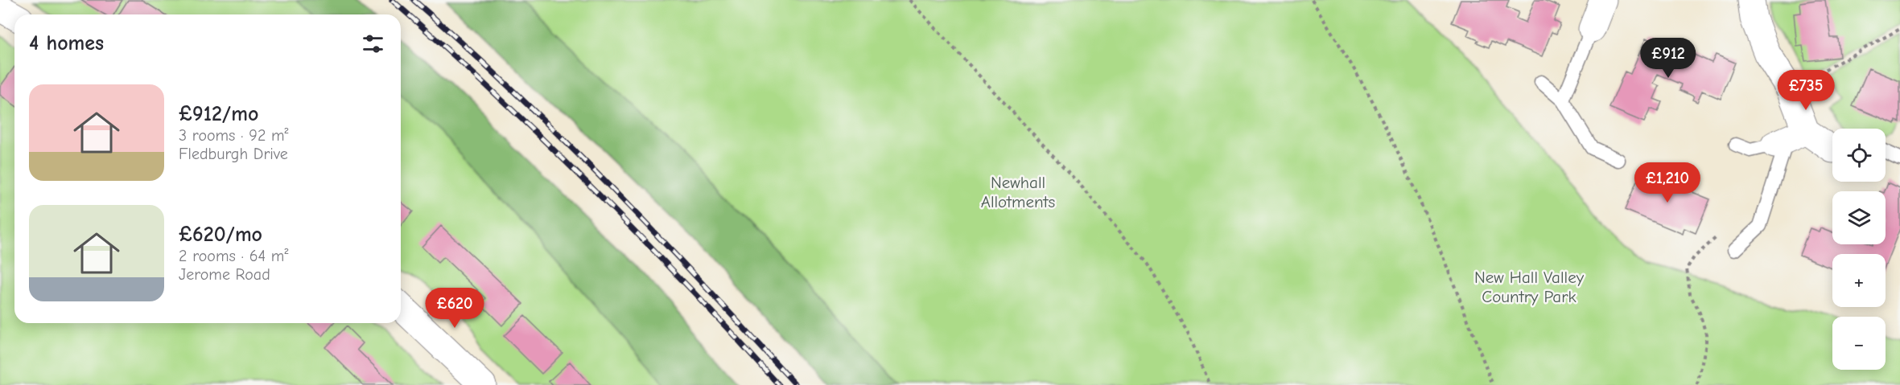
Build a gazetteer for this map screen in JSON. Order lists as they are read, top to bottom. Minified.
{"parks":["Newhall Allotments","New Hall Valley Country Park"],"page":{"heading":"4 homes","price":["£912","£735","£1,210","£620"],"list":[{"name":"£912/mo","note":"3 rooms · 92 m² · Fledburgh Drive"},{"name":"£620/mo","note":"2 rooms · 64 m² · Jerome Road"}],"map_buttons":["+","−"]}}
